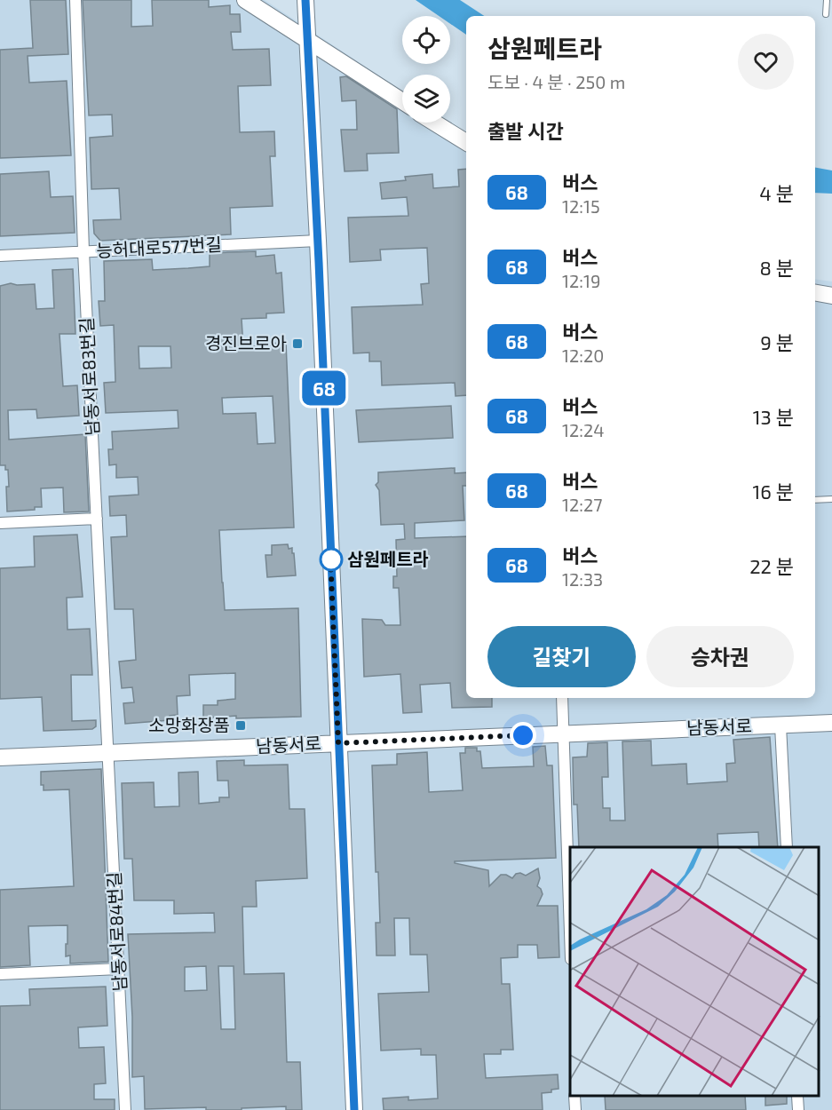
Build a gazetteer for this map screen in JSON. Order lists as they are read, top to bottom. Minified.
{"streets":{"street":["능허대로577번길","남동서로83번길","남동서로","남동서로84번길"]},"crossings":[["능허대로577번길","남동서로83번길"],["남동서로83번길","남동서로"],["남동서로83번길","남동서로84번길"],["남동서로","남동서로84번길"]],"places":{"transit":["경진브로아","소망화장품"],"other":["삼원페트라"]},"lines":["bus line 68"],"page":{"on_map":"68","heading":[["삼원페트라","도보 · 4 분 · 250 m"],"출발 시간"],"list":[{"mark":"68","name":"버스","note":"12:15","value":"4 분"},{"mark":"68","name":"버스","note":"12:19","value":"8 분"},{"mark":"68","name":"버스","note":"12:20","value":"9 분"},{"mark":"68","name":"버스","note":"12:24","value":"13 분"},{"mark":"68","name":"버스","note":"12:27","value":"16 분"},{"mark":"68","name":"버스","note":"12:33","value":"22 분"}],"buttons":["길찾기","승차권"]}}
